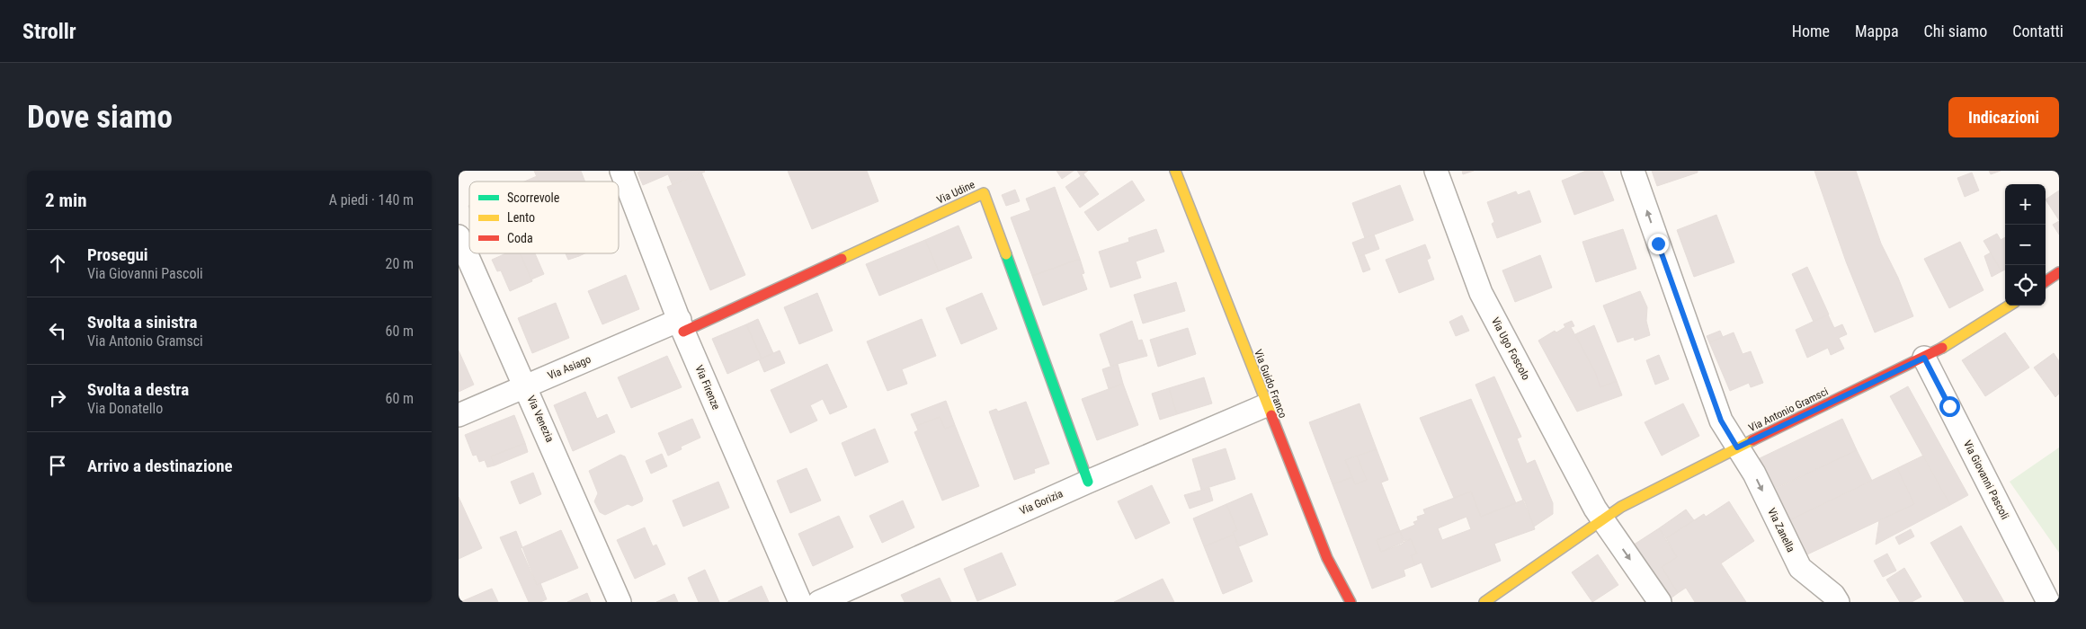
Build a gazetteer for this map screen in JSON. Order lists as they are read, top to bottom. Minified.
{"streets":{"street":["Via Udine","Via Ugo Foscolo","Via Asiago","Via Guido Franco","Via Firenze","Via Antonio Gramsci","Via Venezia","Via Giovanni Pascoli","Via Gorizia","Via Zanella"]},"crossings":[["Via Udine","Via Asiago"],["Via Udine","Via Firenze"],["Via Udine","Via Gorizia"],["Via Ugo Foscolo","Via Antonio Gramsci"],["Via Asiago","Via Firenze"],["Via Asiago","Via Venezia"],["Via Guido Franco","Via Gorizia"],["Via Antonio Gramsci","Via Giovanni Pascoli"],["Via Antonio Gramsci","Via Zanella"]],"legend":["Scorrevole","Lento","Coda"],"page":{"header":"Strollr","nav":["Home","Mappa","Chi siamo","Contatti"],"buttons":"Indicazioni","title":"Dove siamo","heading":["2 min","A piedi · 140 m"],"map_buttons":["+","−"],"list":[["Prosegui","Via Giovanni Pascoli","20 m"],["Svolta a sinistra","Via Antonio Gramsci","60 m"],["Svolta a destra","Via Donatello","60 m"],"Arrivo a destinazione"]}}
